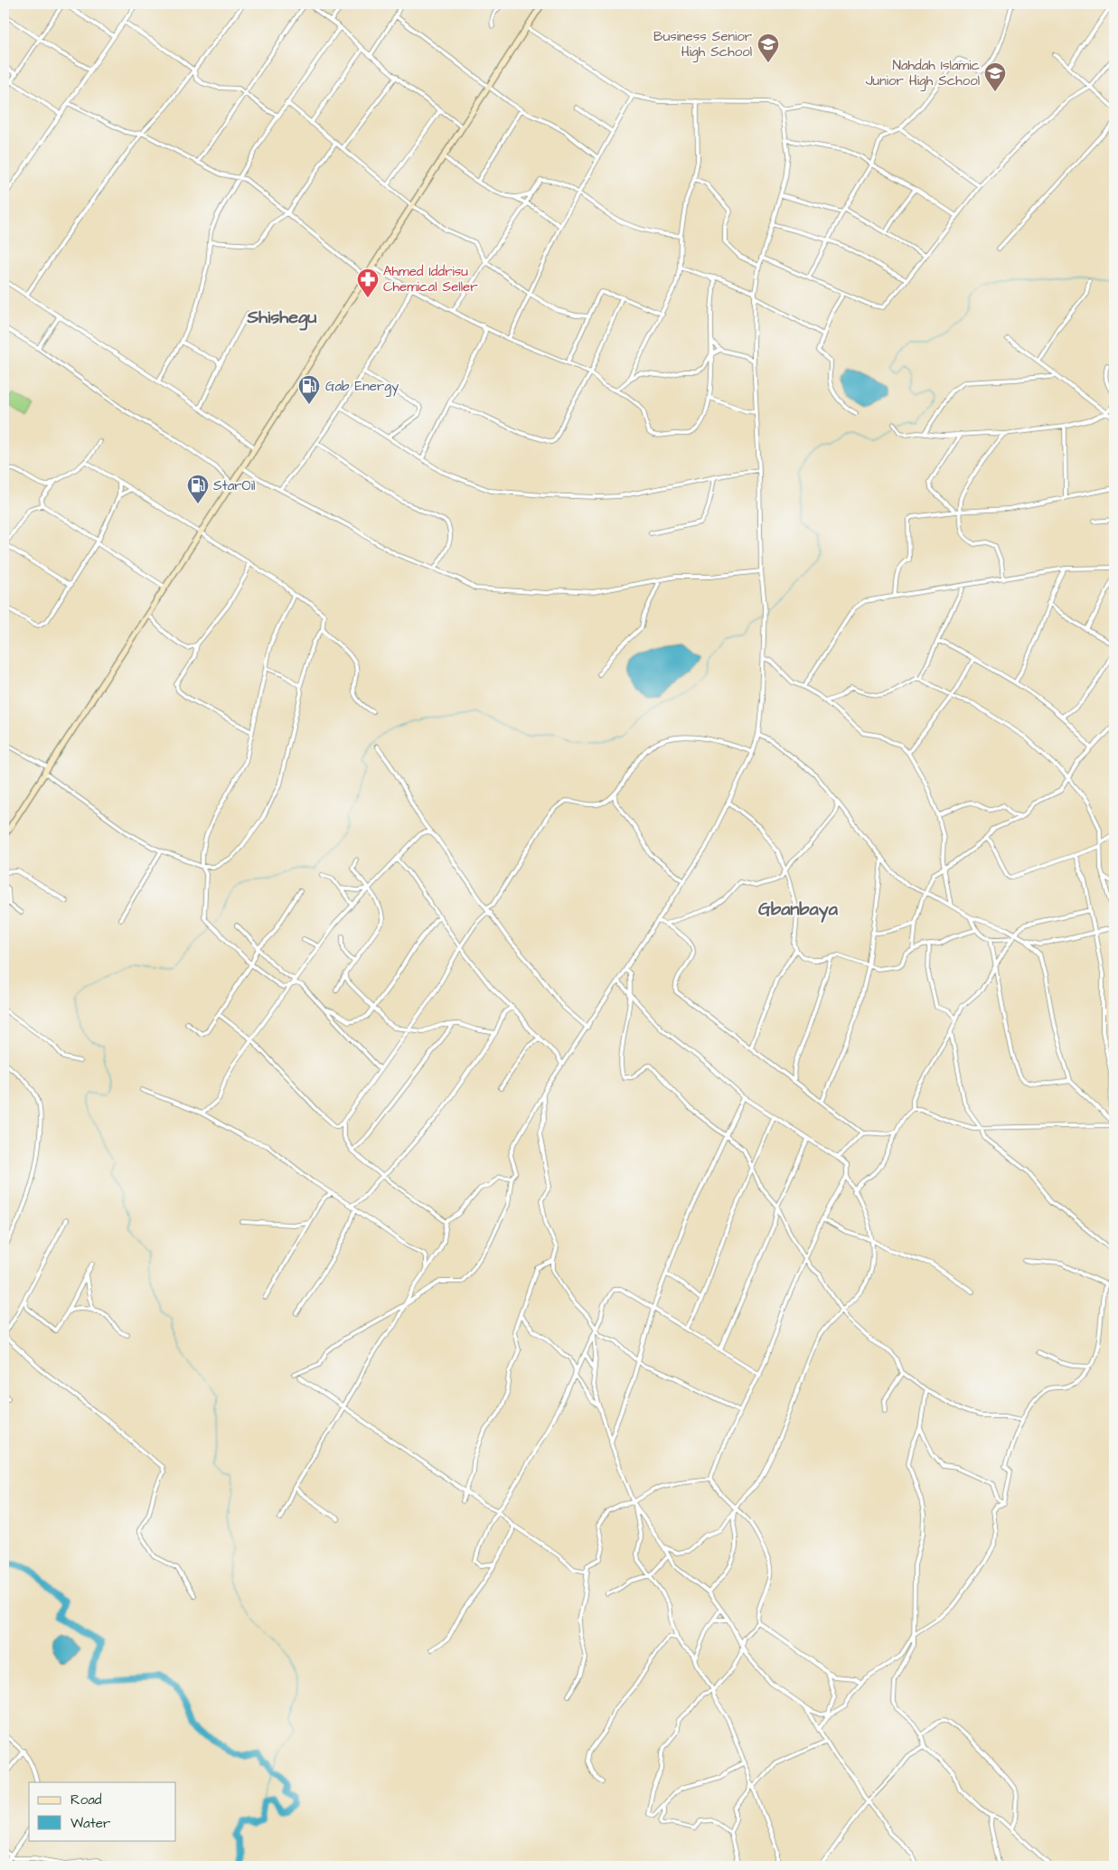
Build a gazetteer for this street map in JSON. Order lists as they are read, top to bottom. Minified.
{"districts":["Shishegu","Gbanbaya"],"places":{"school or university":["Business Senior High School","Nahdah Islamic Junior High School"],"pharmacy":["Ahmed Iddrisu Chemical Seller"],"fuel station":["Gab Energy","StarOil"]},"legend":["Road","Water"]}
